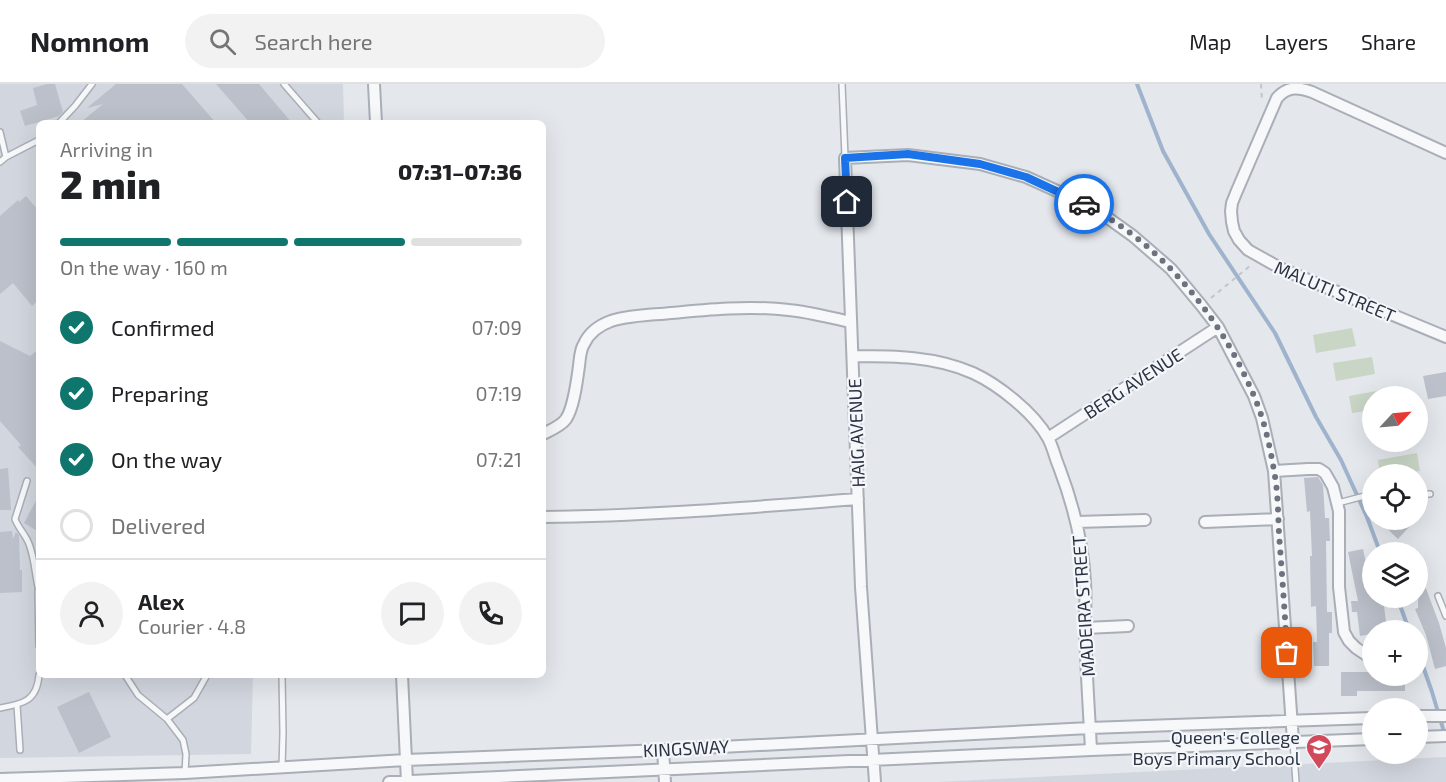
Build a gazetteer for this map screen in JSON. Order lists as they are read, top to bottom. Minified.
{"streets":{"street":["MALUTI STREET","BERG AVENUE","HAIG AVENUE","MADEIRA STREET","KINGSWAY"]},"crossings":[["BERG AVENUE","MADEIRA STREET"],["HAIG AVENUE","MADEIRA STREET"],["HAIG AVENUE","KINGSWAY"],["MADEIRA STREET","KINGSWAY"]],"places":{"school or university":["Queen's College Boys Primary School"]},"north":"top right","page":{"header":"Nomnom","search":"Search here","nav":["Map","Layers","Share"],"heading":["2 min","Arriving in","07:31–07:36"],"panel":["Alex","Courier · 4.8"],"bar":"On the way · 160 m","list":[["Confirmed","07:09"],["Preparing","07:19"],["On the way","07:21"],"Delivered"],"map_buttons":["+","−"]}}
